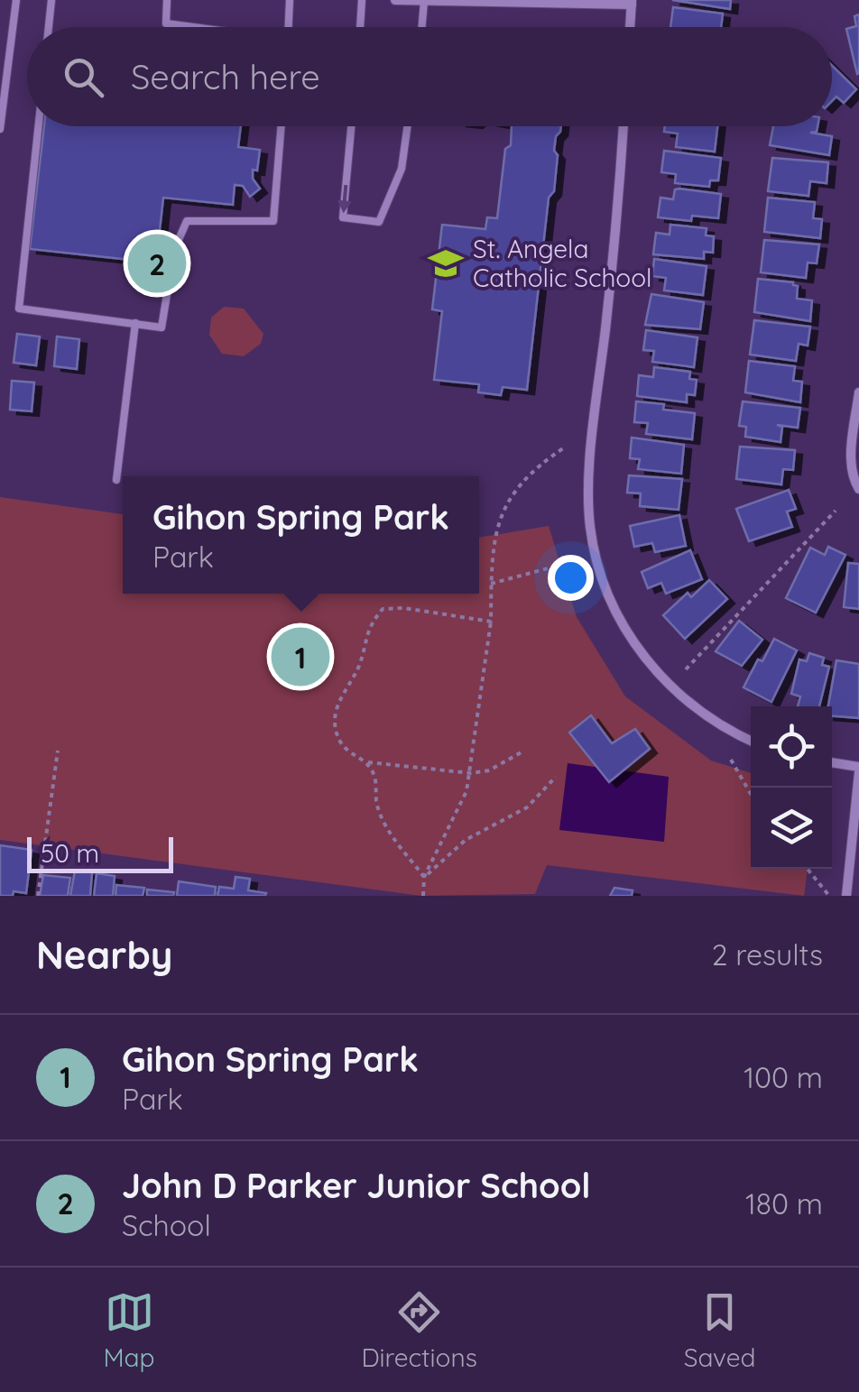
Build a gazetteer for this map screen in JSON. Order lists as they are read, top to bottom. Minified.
{"places":{"school or university":["St. Angela Catholic School"]},"scale_bar":"50 m","page":{"search":"Search here","pins":["2","1"],"popup":["Gihon Spring Park","Park"],"scale":"50 m","heading":["Nearby","2 results"],"list":[{"mark":"1","name":"Gihon Spring Park","note":"Park","value":"100 m"},{"mark":"2","name":"John D Parker Junior School","note":"School","value":"180 m"}],"nav":["Map","Directions","Saved"]}}
